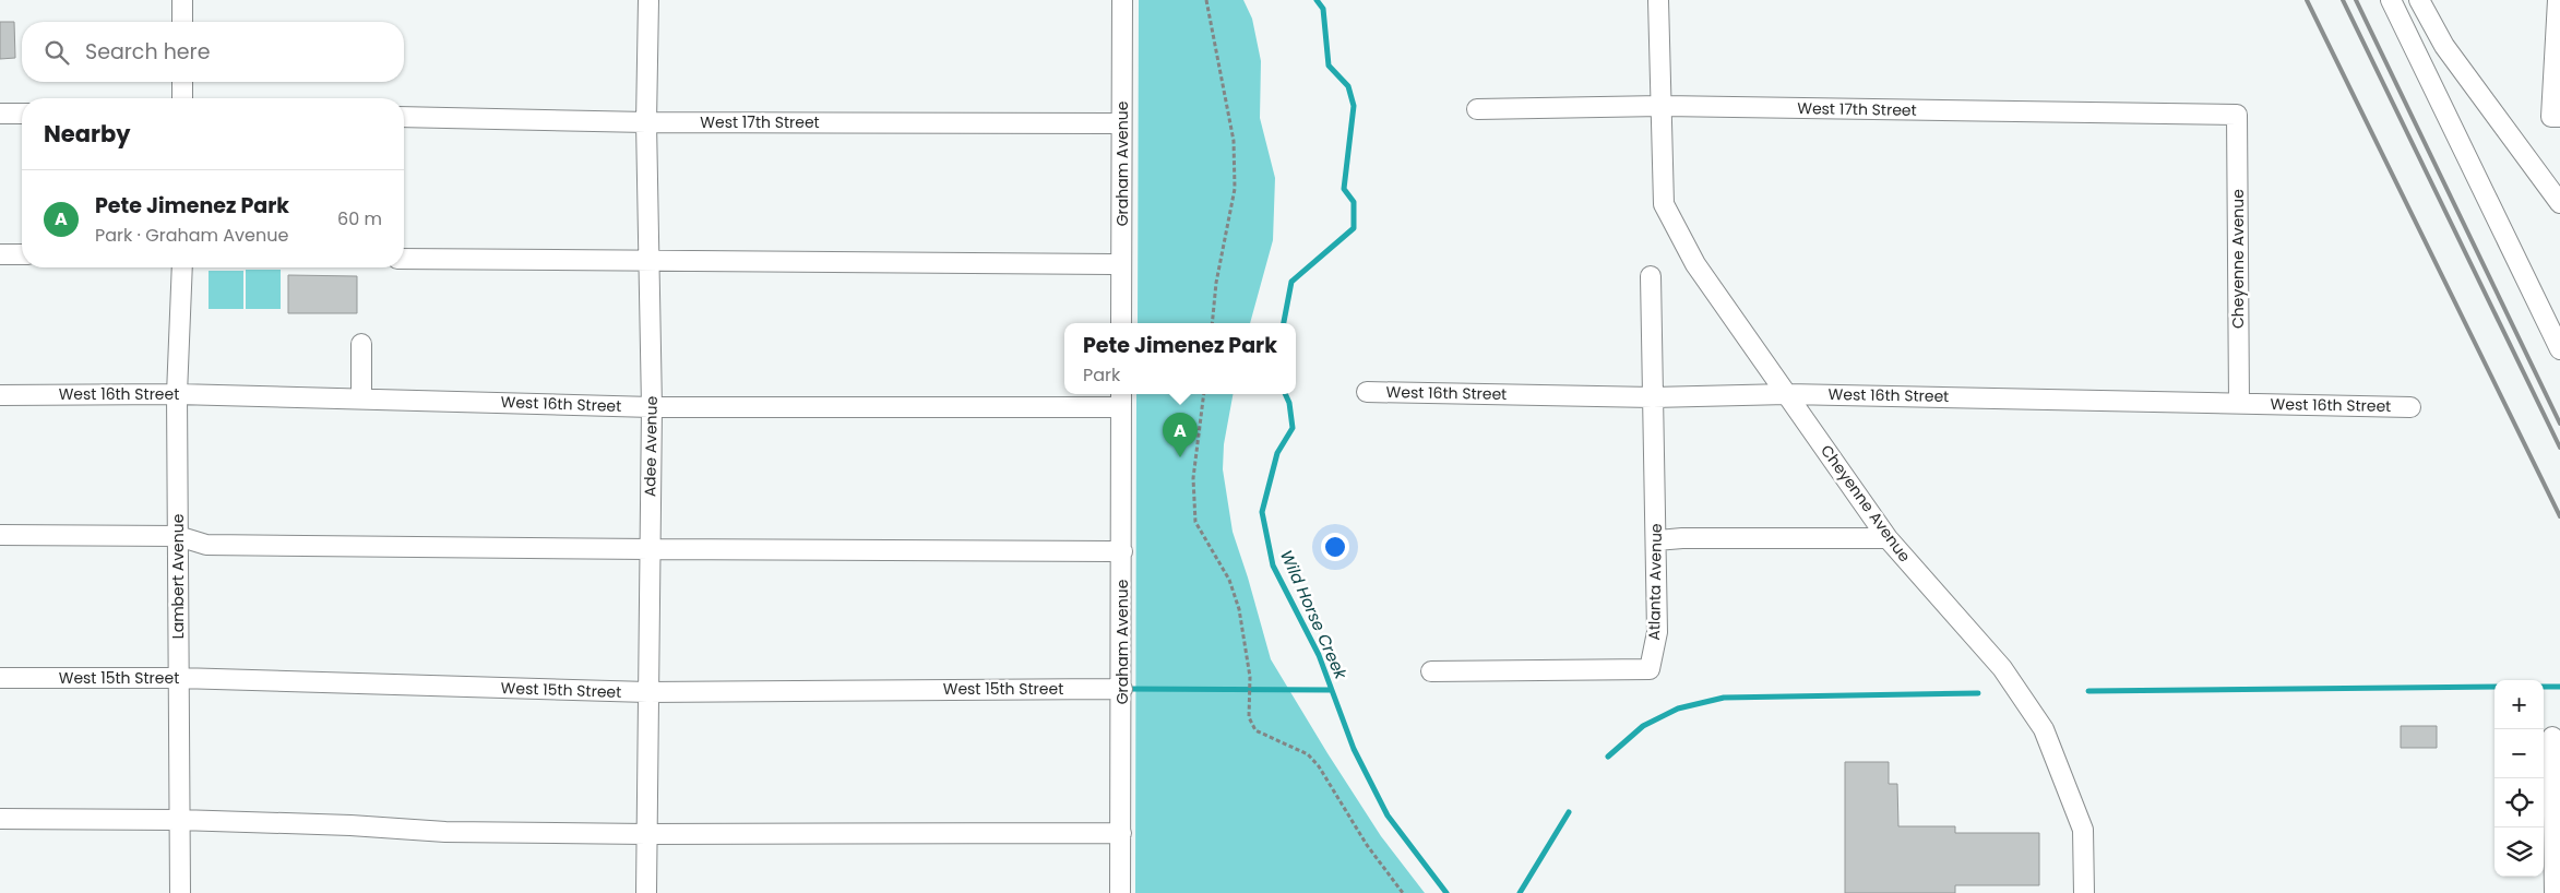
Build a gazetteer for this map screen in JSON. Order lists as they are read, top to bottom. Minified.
{"streets":{"street":["West 17th Street","Graham Avenue","Cheyenne Avenue","West 16th Street","Adee Avenue","Lambert Avenue","Atlanta Avenue","West 15th Street"]},"crossings":[["West 17th Street","Graham Avenue"],["West 17th Street","Cheyenne Avenue"],["West 17th Street","Adee Avenue"],["Graham Avenue","West 16th Street"],["Graham Avenue","West 15th Street"],["Cheyenne Avenue","West 16th Street"],["West 16th Street","Adee Avenue"],["West 16th Street","Lambert Avenue"],["West 16th Street","Atlanta Avenue"],["Adee Avenue","West 15th Street"],["Lambert Avenue","West 15th Street"]],"water":["Wild Horse Creek"],"page":{"search":"Search here","heading":"Nearby","list":[{"mark":"A","name":"Pete Jimenez Park","note":"Park · Graham Avenue","value":"60 m"}],"popup":["Pete Jimenez Park","Park"],"pins":"A","map_buttons":["+","−"]}}
